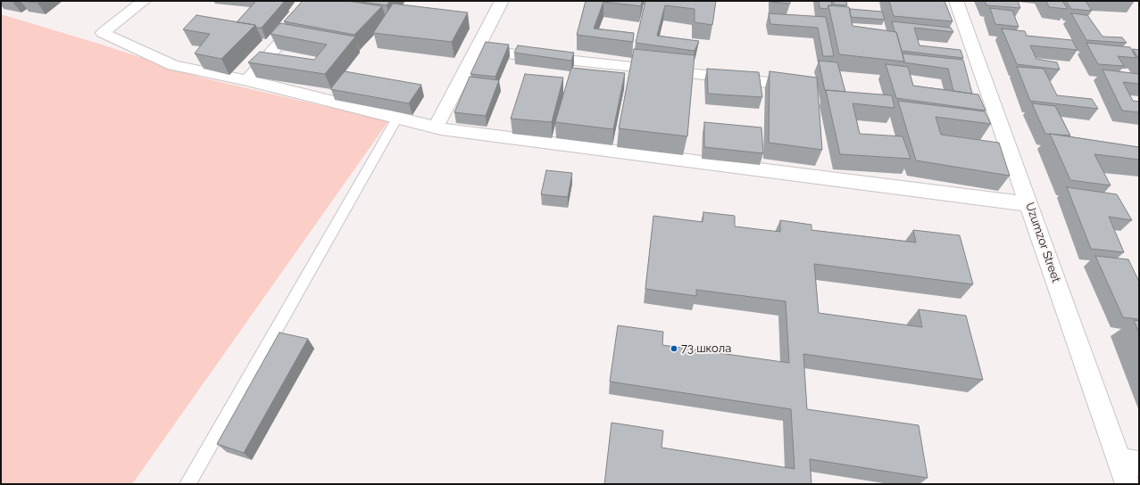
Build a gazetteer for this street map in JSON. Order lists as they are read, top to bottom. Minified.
{"streets":{"street":["Uzumzor Street"]},"places":["73 школа"]}
